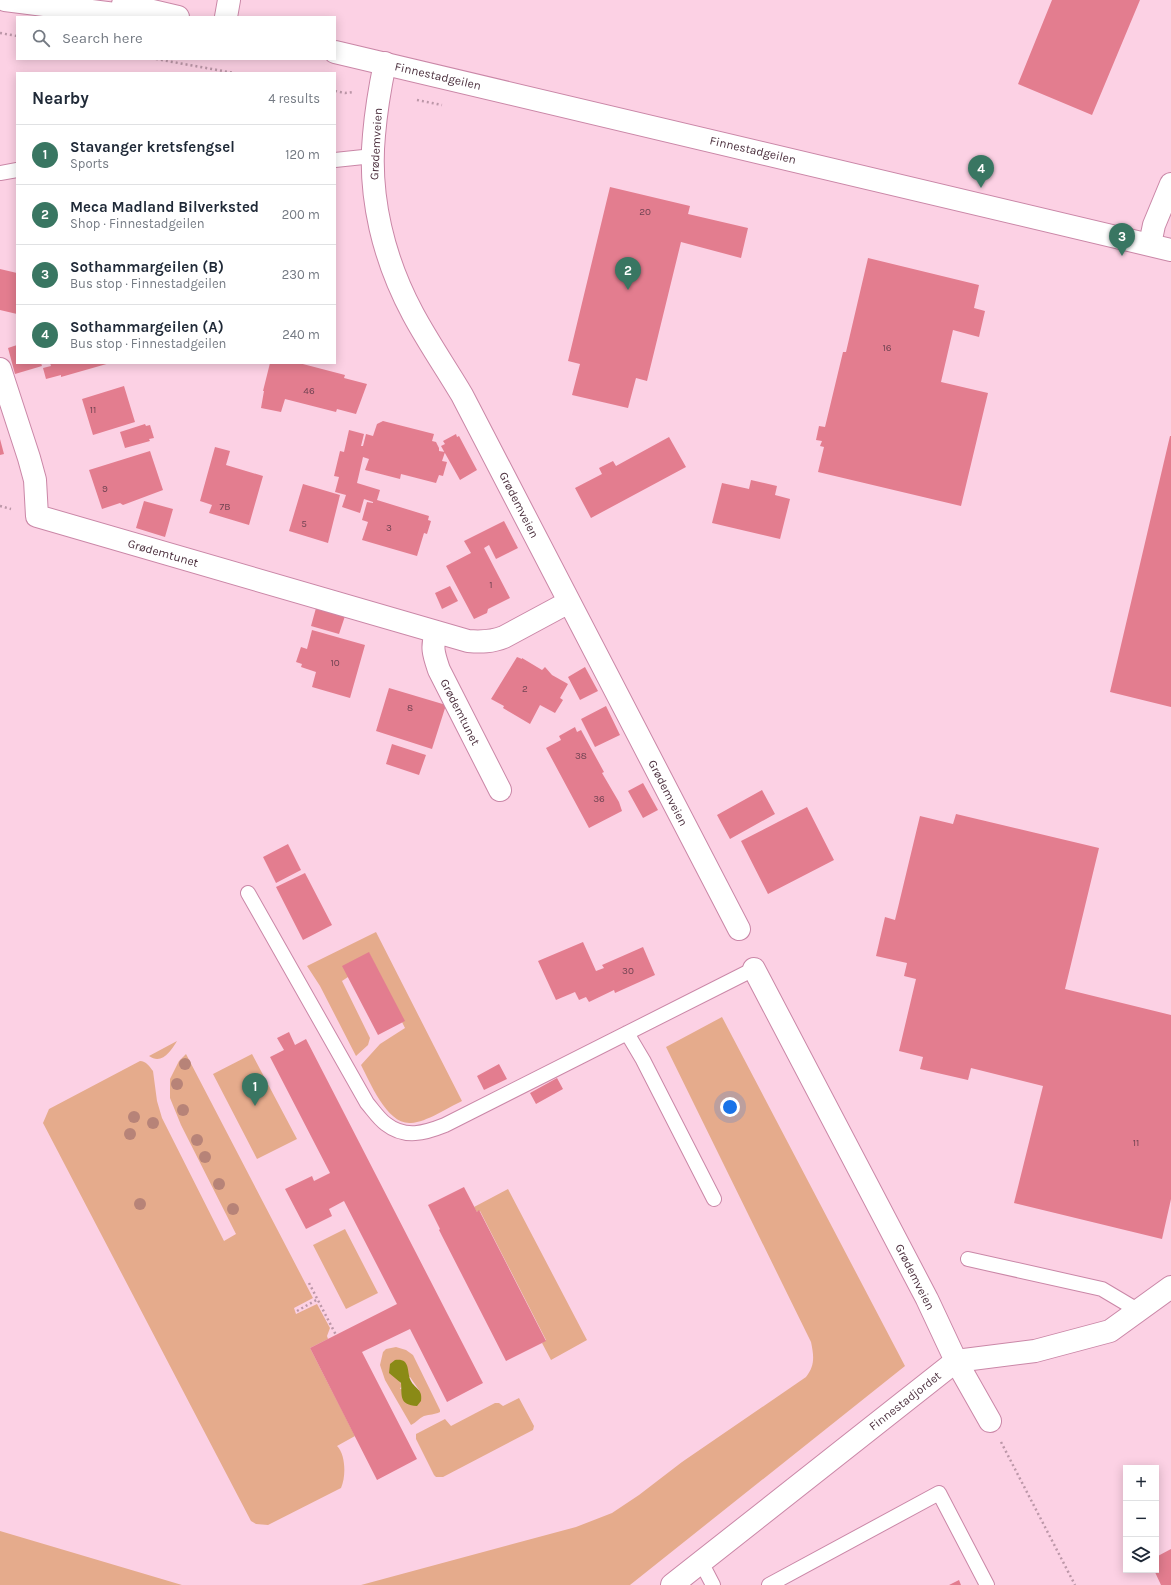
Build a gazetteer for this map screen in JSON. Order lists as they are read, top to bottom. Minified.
{"streets":{"street":["Finnestadgeilen","Grødemveien","Grødemtunet","Finnestadjordet"]},"crossings":[["Finnestadgeilen","Grødemveien"],["Grødemveien","Grødemtunet"],["Grødemveien","Finnestadjordet"]],"house_numbers":["20","16","46","11","9","7B","5","3","1","10","2","8","38","36","30","11"],"page":{"search":"Search here","heading":["Nearby","4 results"],"list":[{"mark":"1","name":"Stavanger kretsfengsel","note":"Sports","value":"120 m"},{"mark":"2","name":"Meca Madland Bilverksted","note":"Shop · Finnestadgeilen","value":"200 m"},{"mark":"3","name":"Sothammargeilen (B)","note":"Bus stop · Finnestadgeilen","value":"230 m"},{"mark":"4","name":"Sothammargeilen (A)","note":"Bus stop · Finnestadgeilen","value":"240 m"}],"pins":["4","3","2","1"],"map_buttons":["+","−"]}}
